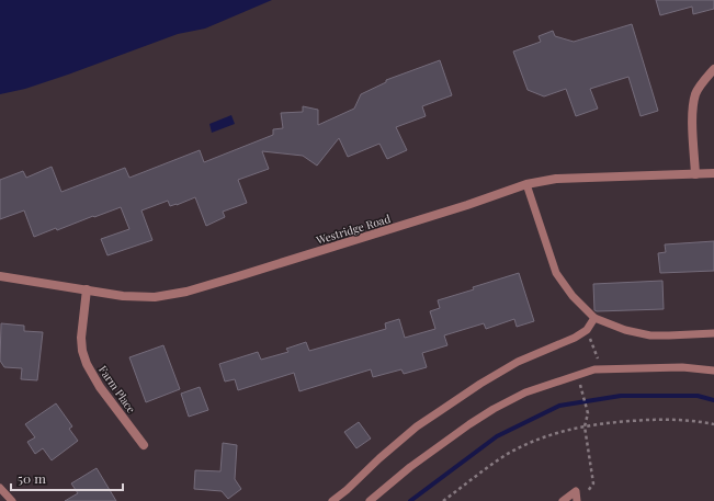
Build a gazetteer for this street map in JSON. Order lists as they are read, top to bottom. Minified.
{"streets":{"street":["Westridge Road","Farm Place"]},"crossings":[["Westridge Road","Farm Place"]],"scale_bar":"50 m"}
